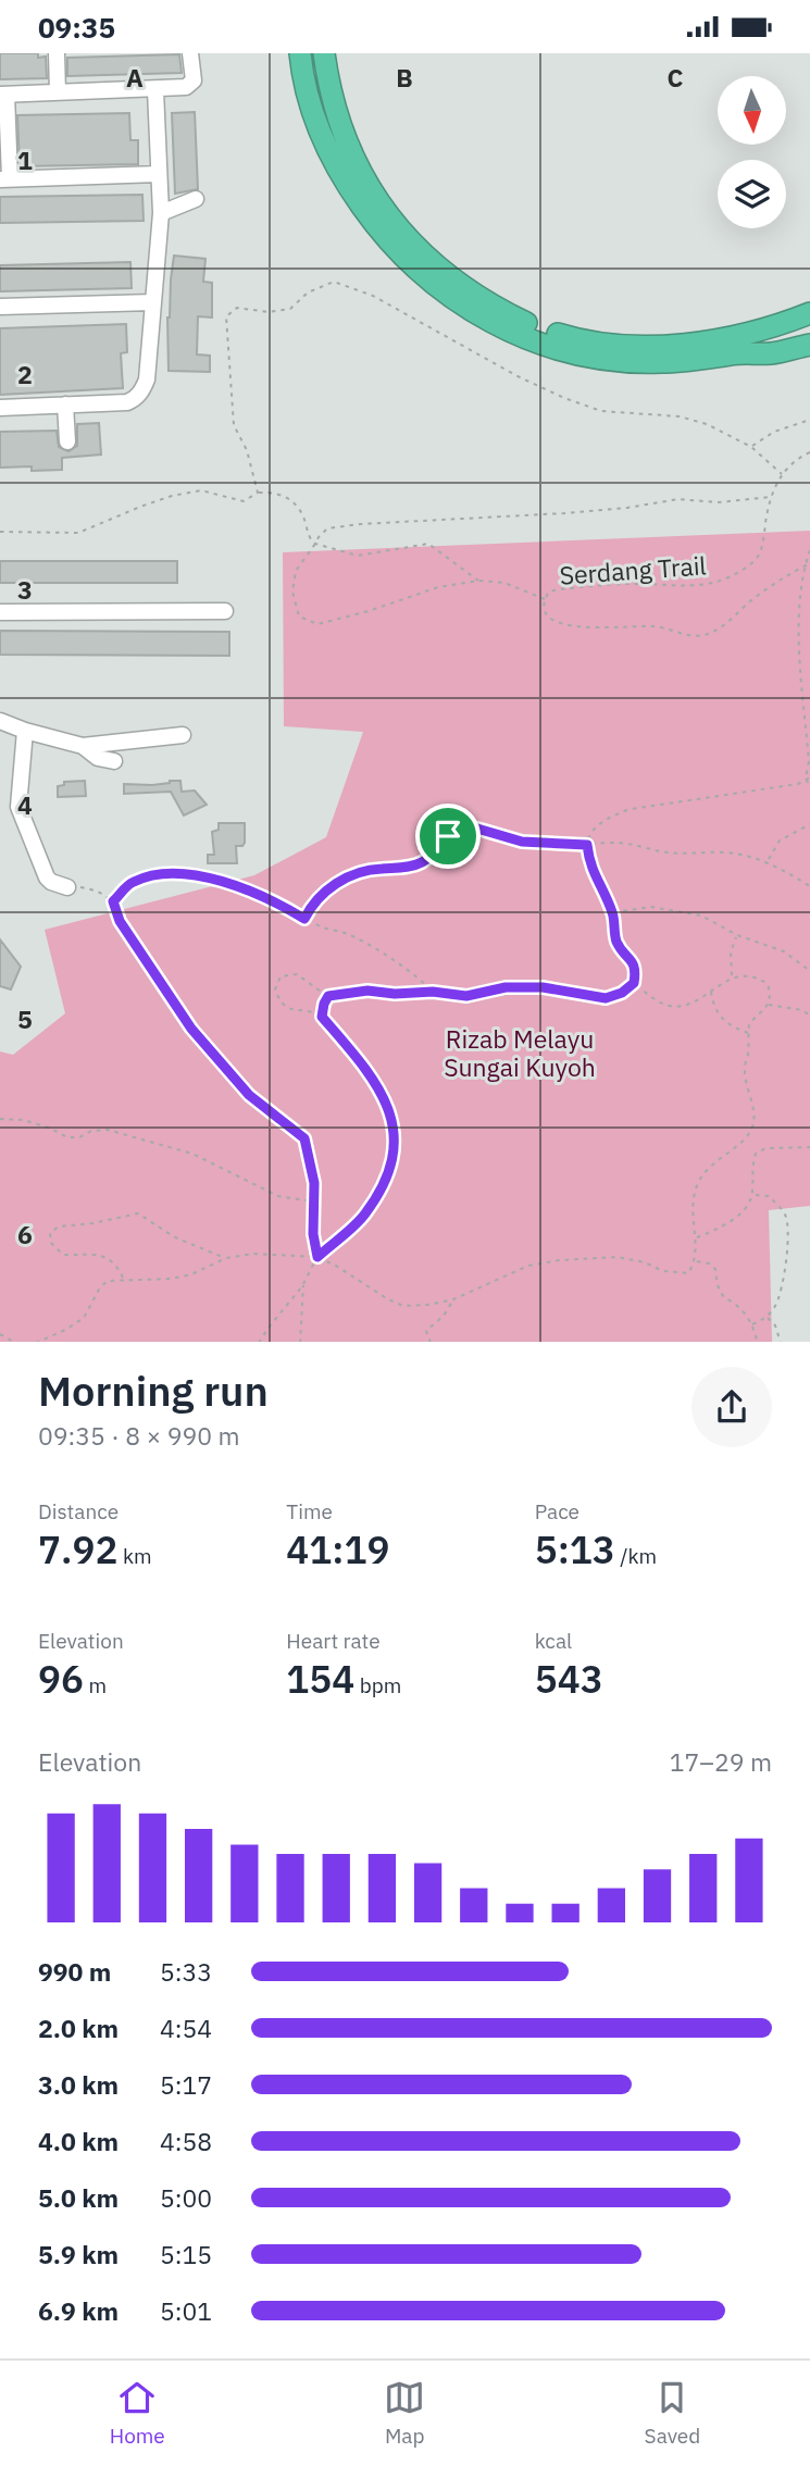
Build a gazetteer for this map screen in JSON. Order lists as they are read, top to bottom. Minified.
{"streets":{"path":["Serdang Trail"]},"parks":["Rizab Melayu Sungai Kuyoh"],"north":"bottom","page":{"status":"09:35","heading":["Morning run","09:35 · 8 × 990 m"],"stats":[["Distance","7.92 km"],["Time","41:19"],["Pace","5:13 /km"],["Elevation","96 m"],["Heart rate","154 bpm"],["kcal","543"]],"chart":["Elevation","17–29 m"],"list":[{"name":"990 m","note":"5:33"},{"name":"2.0 km","note":"4:54"},{"name":"3.0 km","note":"5:17"},{"name":"4.0 km","note":"4:58"},{"name":"5.0 km","note":"5:00"},{"name":"5.9 km","note":"5:15"},{"name":"6.9 km","note":"5:01"}],"tabs":["Home","Map","Saved"]},"grid":{"columns":["A","B","C"],"rows":["1","2","3","4","5","6"]}}
